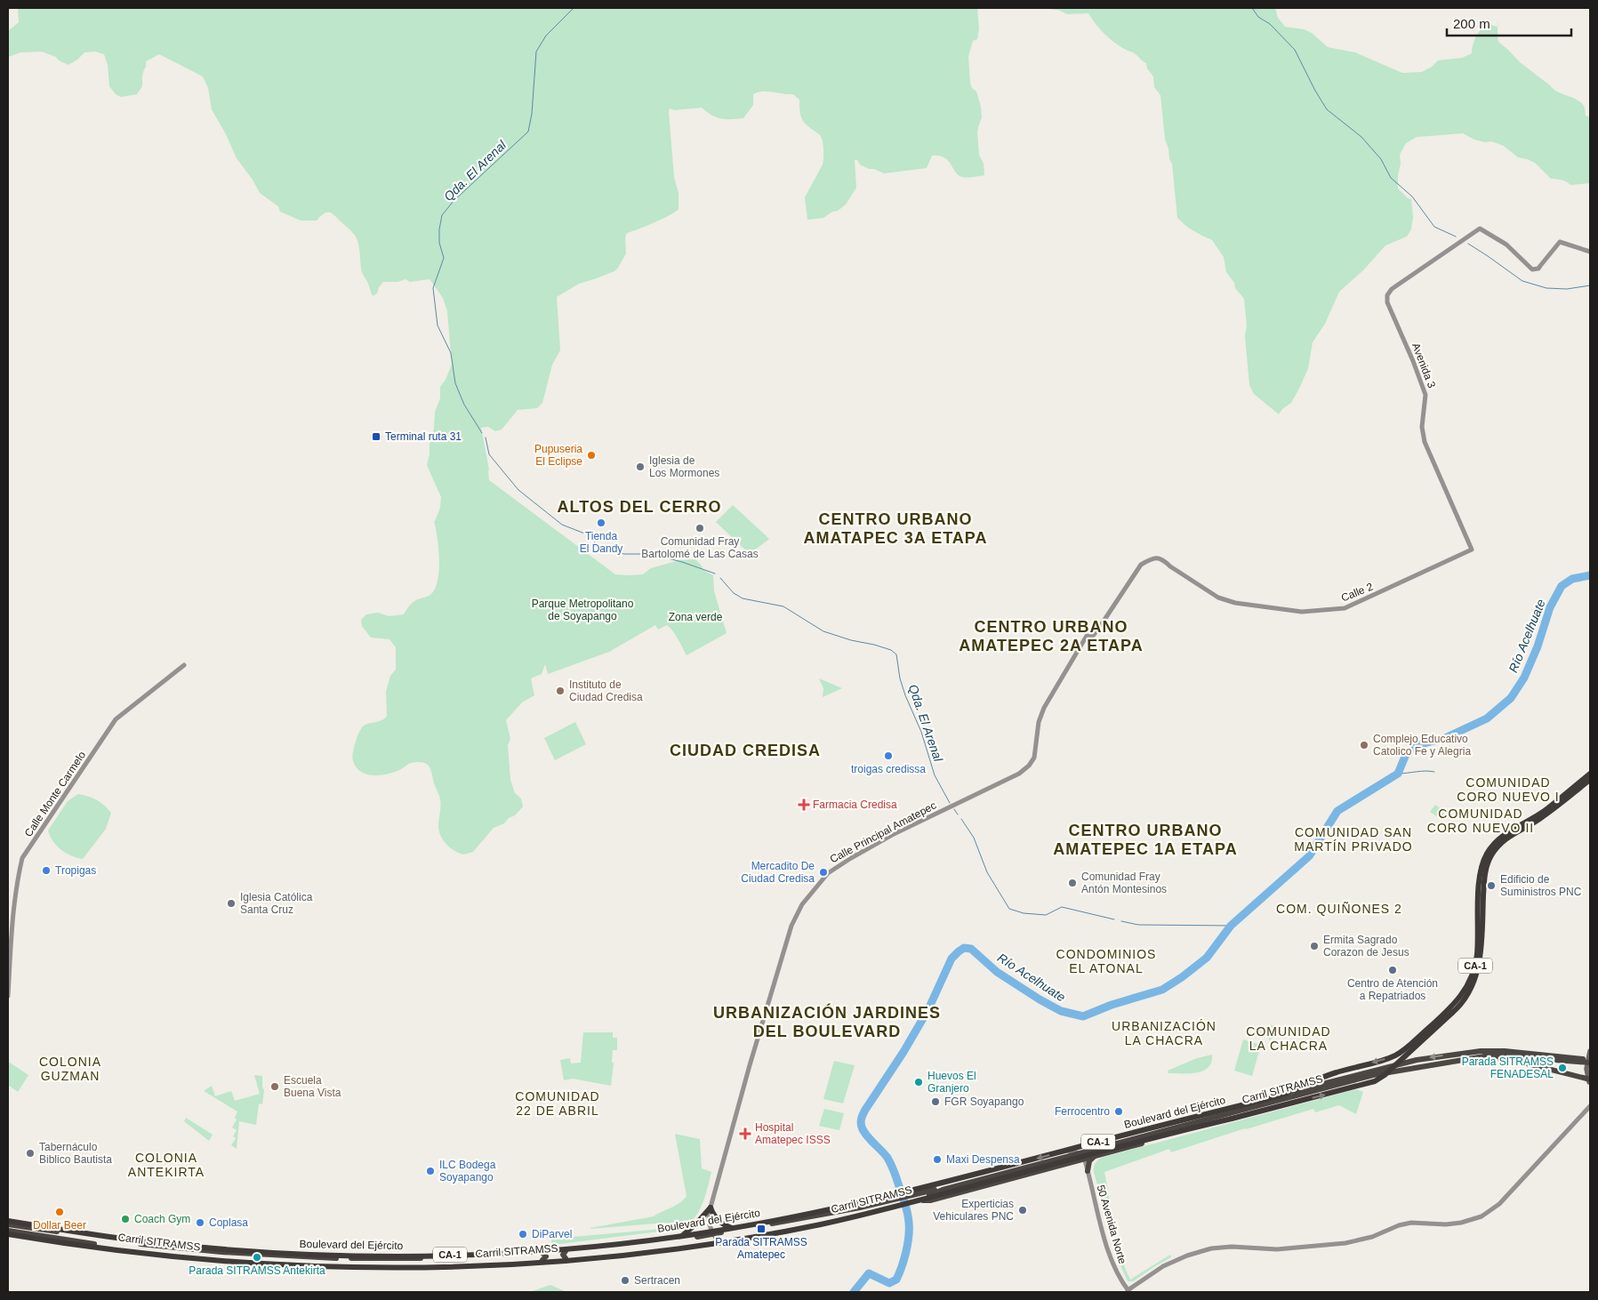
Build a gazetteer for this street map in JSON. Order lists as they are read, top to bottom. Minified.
{"streets":{"highway":["CA-1","Boulevard del Ejército"],"main road":["Carril SITRAMSS"],"street":["Avenida 3","Calle 2","Calle Monte Carmelo","Calle Principal Amatepec","50 Avenida Norte"]},"crossings":[["Avenida 3","Calle 2"],["Calle 2","Calle Principal Amatepec"],["Calle Principal Amatepec","Carril SITRAMSS"],["Calle Principal Amatepec","Boulevard del Ejército"],["CA-1","Boulevard del Ejército"],["Carril SITRAMSS","Boulevard del Ejército"],["Boulevard del Ejército","50 Avenida Norte"]],"districts":["ALTOS DEL CERRO","CENTRO URBANO AMATAPEC 3A ETAPA","CENTRO URBANO AMATEPEC 2A ETAPA","CIUDAD CREDISA","COMUNIDAD CORO NUEVO I","COMUNIDAD CORO NUEVO II","CENTRO URBANO AMATEPEC 1A ETAPA","COMUNIDAD SAN MARTÍN PRIVADO","COM. QUIÑONES 2","CONDOMINIOS EL ATONAL","URBANIZACIÓN JARDINES DEL BOULEVARD","URBANIZACIÓN LA CHACRA","COMUNIDAD LA CHACRA","COLONIA GUZMAN","COMUNIDAD 22 DE ABRIL","COLONIA ANTEKIRTA"],"water":["Qda. El Arenal","Río Acelhuate"],"parks":["Parque Metropolitano de Soyapango","Zona verde"],"places":{"transit":["Terminal ruta 31","Parada SITRAMSS Amatepec"],"other":["Pupuseria El Eclipse","Iglesia de Los Mormones","Tienda El Dandy","Comunidad Fray Bartolomé de Las Casas","Instituto de Ciudad Credisa","Complejo Educativo Catolico Fe y Alegria","troigas credissa","Tropigas","Mercadito De Ciudad Credisa","Comunidad Fray Antón Montesinos","Edificio de Suministros PNC","Iglesia Católica Santa Cruz","Ermita Sagrado Corazon de Jesus","Centro de Atención a Repatriados","Parada SITRAMSS FENADESAL","Huevos El Granjero","Escuela Buena Vista","FGR Soyapango","Ferrocentro","Tabernáculo Biblico Bautista","Maxi Despensa","ILC Bodega Soyapango","Experticias Vehiculares PNC","Dollar Beer","Coach Gym","Coplasa","DiParvel","Parada SITRAMSS Antekirta","Sertracen"],"health":["Farmacia Credisa","Hospital Amatepec ISSS"]},"scale_bar":"200 m"}
